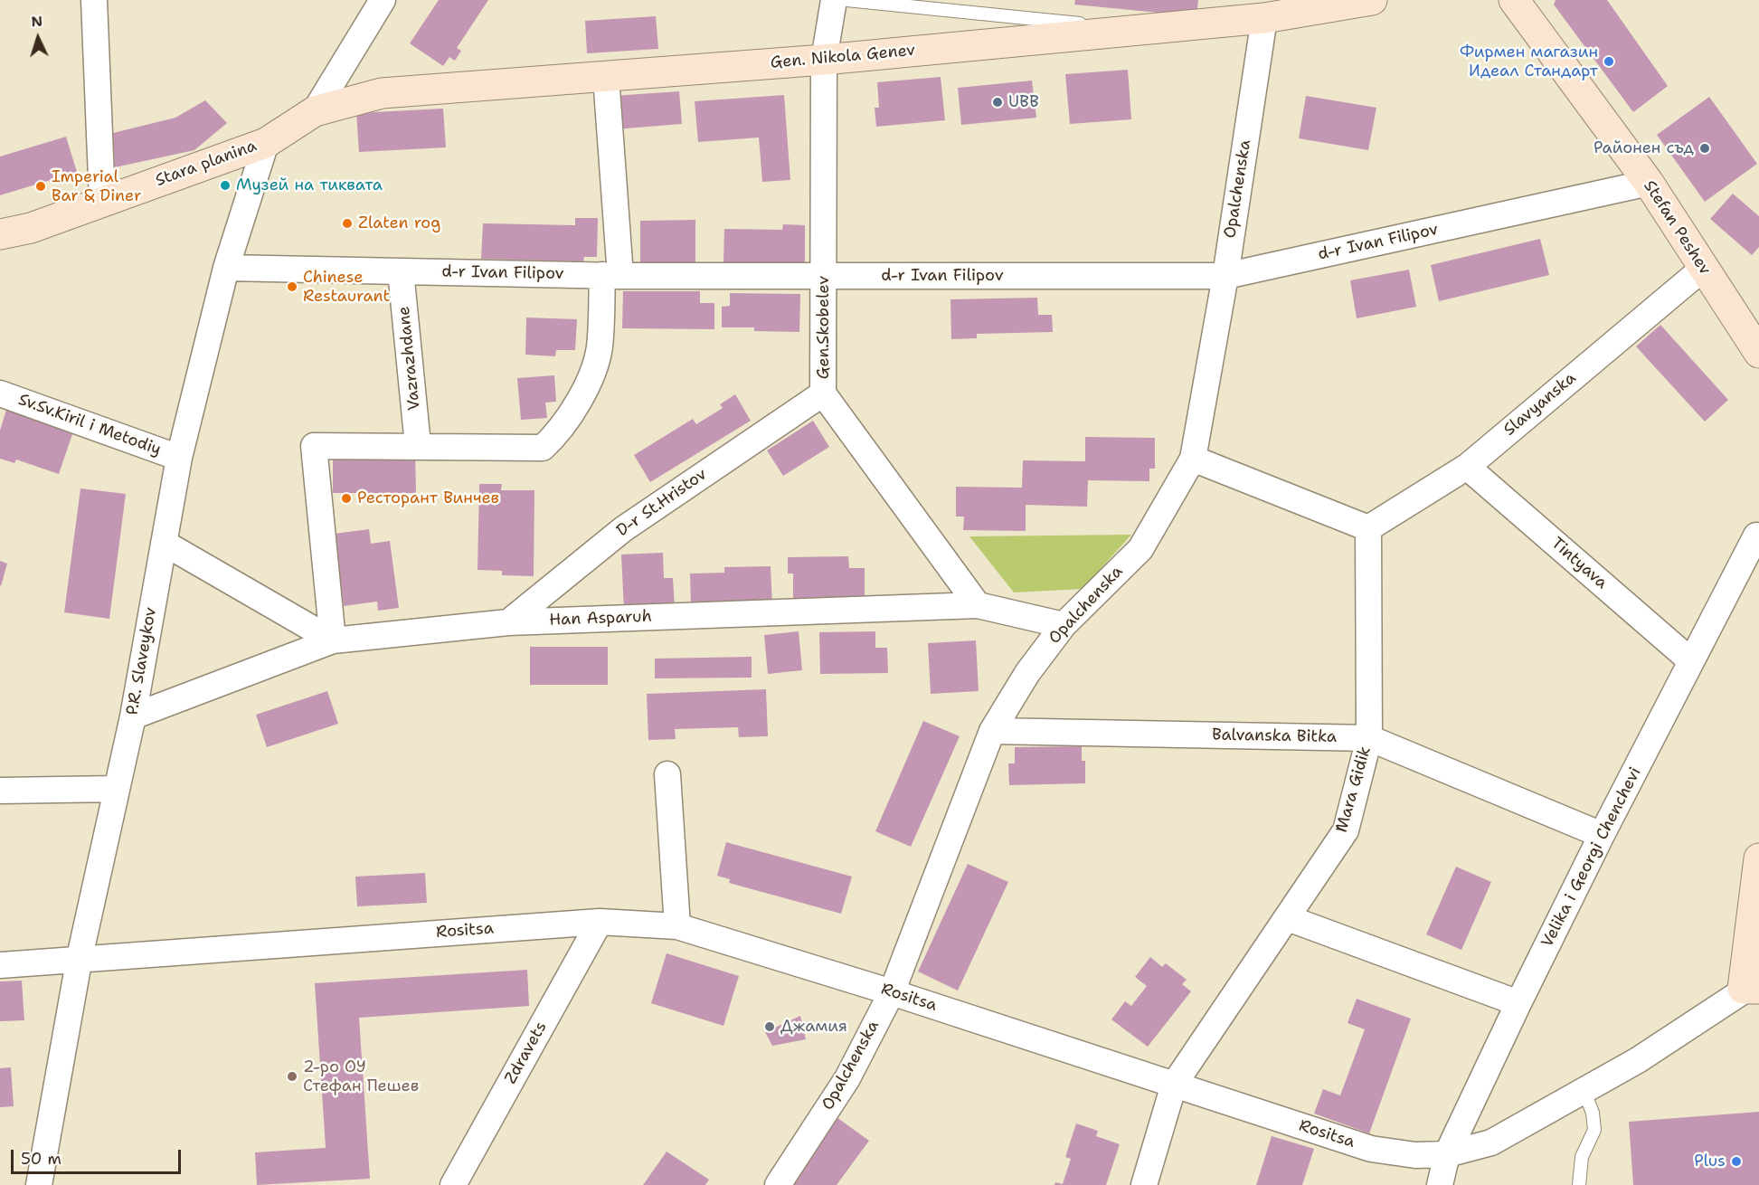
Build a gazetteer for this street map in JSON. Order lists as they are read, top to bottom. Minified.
{"streets":{"street":["Gen. Nikola Genev","Stara planina","Opalchenska","Stefan Peshev","d-r Ivan Filipov","Gen.Skobelev","Vazrazhdane","Slavyanska","Sv.Sv.Kiril i Metodiy","D-r St.Hristov","Tintyava","Han Asparuh","P.R. Slaveykov","Balvanska Bitka","Mara Gidik","Velika i Georgi Chenchevi","Rositsa","Zdravets"]},"crossings":[["Gen. Nikola Genev","Stara planina"],["Gen. Nikola Genev","Opalchenska"],["Gen. Nikola Genev","Gen.Skobelev"],["Stara planina","P.R. Slaveykov"],["Opalchenska","d-r Ivan Filipov"],["Opalchenska","Han Asparuh"],["Opalchenska","Balvanska Bitka"],["Opalchenska","Rositsa"],["Stefan Peshev","d-r Ivan Filipov"],["Stefan Peshev","Slavyanska"],["d-r Ivan Filipov","Gen.Skobelev"],["d-r Ivan Filipov","Vazrazhdane"],["d-r Ivan Filipov","P.R. Slaveykov"],["Gen.Skobelev","D-r St.Hristov"],["Gen.Skobelev","Han Asparuh"],["Slavyanska","Tintyava"],["Slavyanska","Mara Gidik"],["Sv.Sv.Kiril i Metodiy","P.R. Slaveykov"],["D-r St.Hristov","Han Asparuh"],["Tintyava","Velika i Georgi Chenchevi"],["Han Asparuh","P.R. Slaveykov"],["P.R. Slaveykov","Rositsa"],["Balvanska Bitka","Mara Gidik"],["Balvanska Bitka","Velika i Georgi Chenchevi"],["Mara Gidik","Rositsa"],["Velika i Georgi Chenchevi","Rositsa"],["Rositsa","Zdravets"]],"places":["Фирмен магазин Идеал Стандарт","UBB","Районен съд","Музей на тиквата","Imperial Bar & Diner","Zlaten rog","Chinese Restaurant","Ресторант Винчев","Джамия","2-ро ОУ Стефан Пешев","Plus"],"scale_bar":"50 m","north":"top"}
